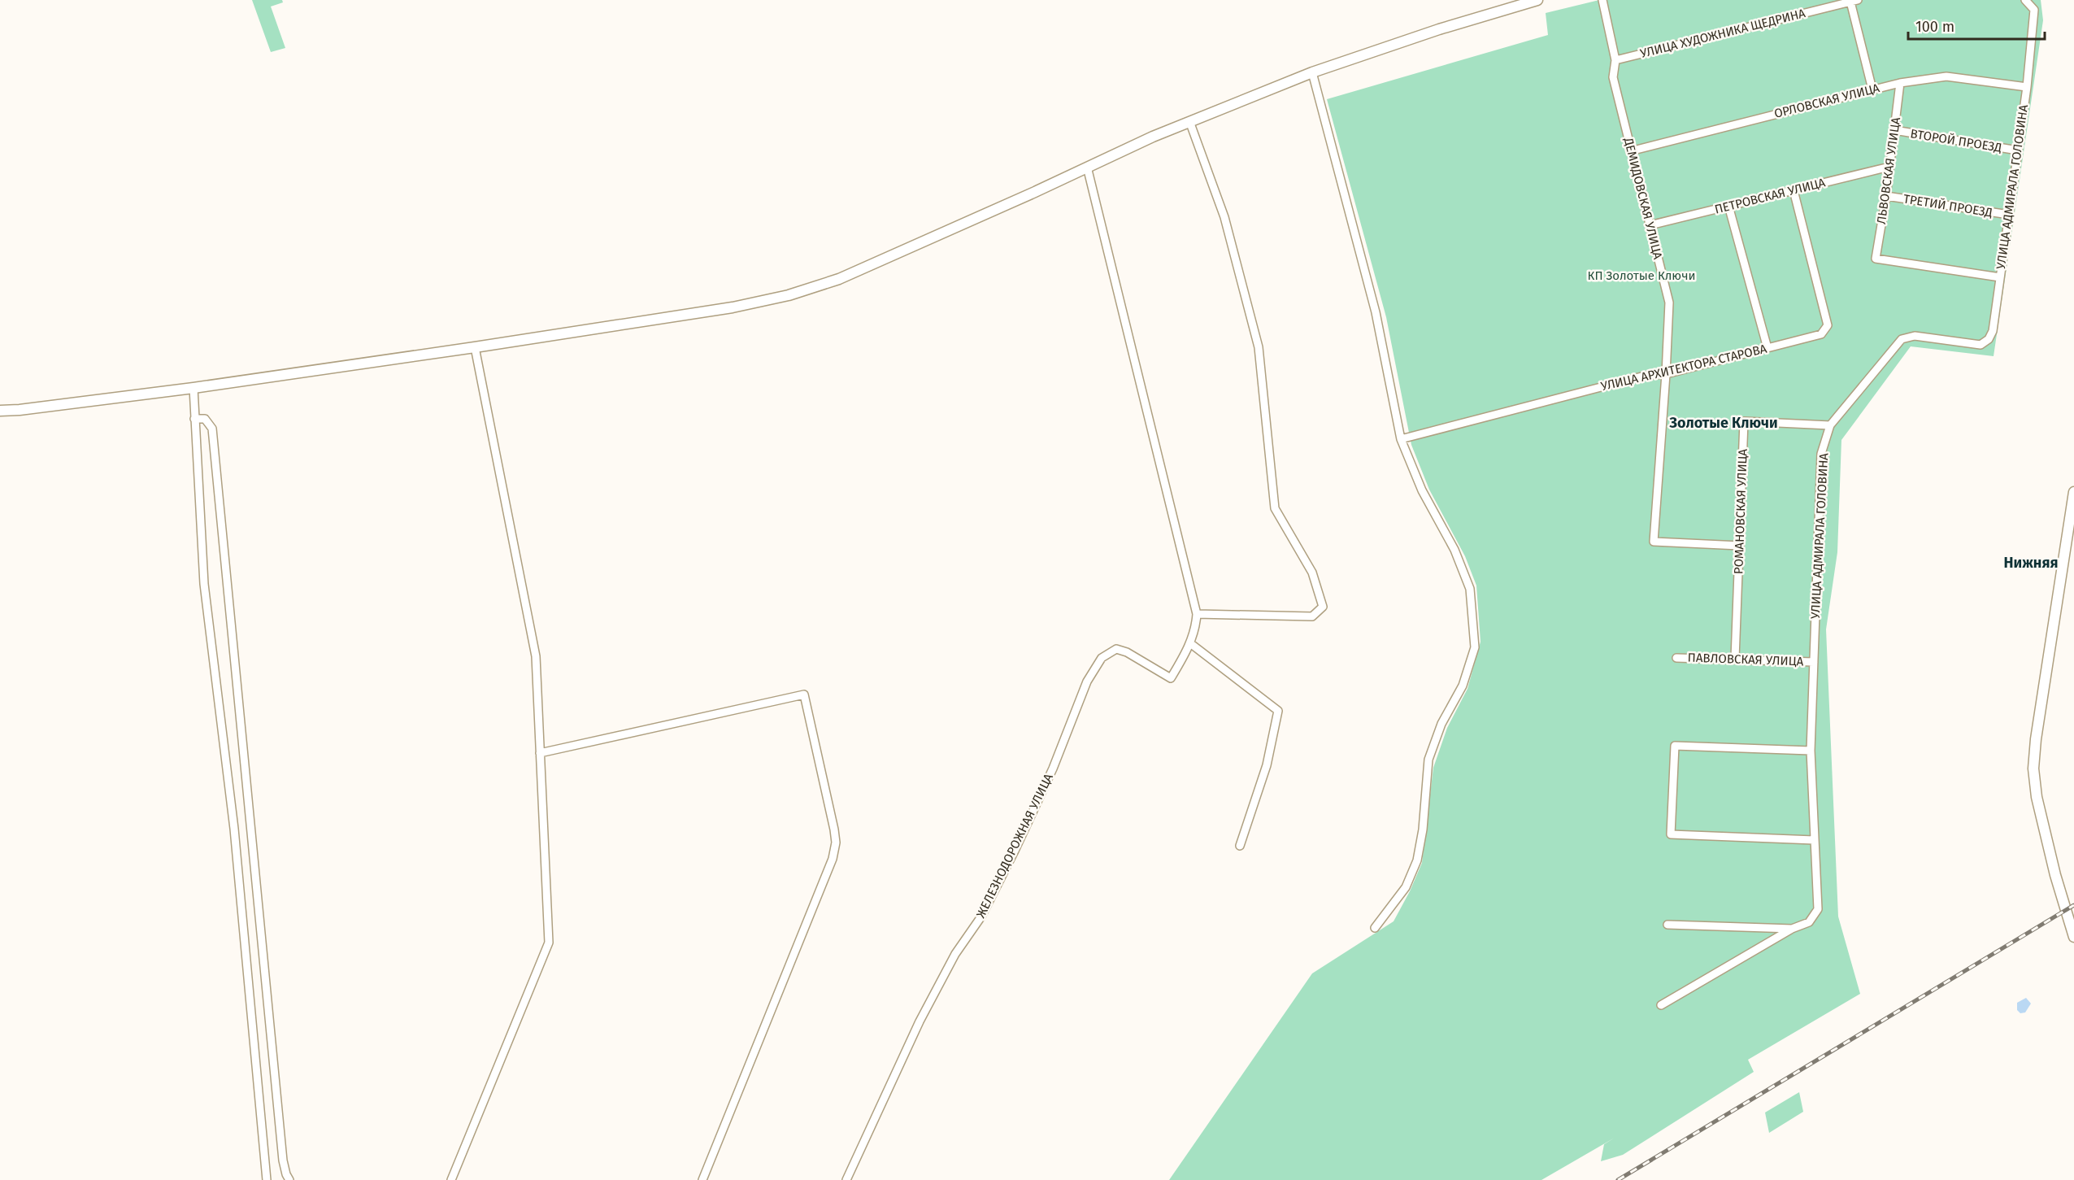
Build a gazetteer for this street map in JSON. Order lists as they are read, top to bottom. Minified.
{"streets":{"street":["УЛИЦА ХУДОЖНИКА ЩЕДРИНА","ОРЛОВСКАЯ УЛИЦА","ВТОРОЙ ПРОЕЗД","ЛЬВОВСКАЯ УЛИЦА","УЛИЦА АДМИРАЛА ГОЛОВИНА","ПЕТРОВСКАЯ УЛИЦА","ДЕМИДОВСКАЯ УЛИЦА","ТРЕТИЙ ПРОЕЗД","УЛИЦА АРХИТЕКТОРА СТАРОВА","РОМАНОВСКАЯ УЛИЦА","ПАВЛОВСКАЯ УЛИЦА","ЖЕЛЕЗНОДОРОЖНАЯ УЛИЦА"]},"crossings":[["УЛИЦА ХУДОЖНИКА ЩЕДРИНА","ДЕМИДОВСКАЯ УЛИЦА"],["ОРЛОВСКАЯ УЛИЦА","ЛЬВОВСКАЯ УЛИЦА"],["ОРЛОВСКАЯ УЛИЦА","УЛИЦА АДМИРАЛА ГОЛОВИНА"],["ОРЛОВСКАЯ УЛИЦА","ДЕМИДОВСКАЯ УЛИЦА"],["ВТОРОЙ ПРОЕЗД","ЛЬВОВСКАЯ УЛИЦА"],["ВТОРОЙ ПРОЕЗД","УЛИЦА АДМИРАЛА ГОЛОВИНА"],["ЛЬВОВСКАЯ УЛИЦА","УЛИЦА АДМИРАЛА ГОЛОВИНА"],["ЛЬВОВСКАЯ УЛИЦА","ПЕТРОВСКАЯ УЛИЦА"],["ЛЬВОВСКАЯ УЛИЦА","ТРЕТИЙ ПРОЕЗД"],["УЛИЦА АДМИРАЛА ГОЛОВИНА","ТРЕТИЙ ПРОЕЗД"],["УЛИЦА АДМИРАЛА ГОЛОВИНА","РОМАНОВСКАЯ УЛИЦА"],["УЛИЦА АДМИРАЛА ГОЛОВИНА","ПАВЛОВСКАЯ УЛИЦА"],["ПЕТРОВСКАЯ УЛИЦА","ДЕМИДОВСКАЯ УЛИЦА"],["ПЕТРОВСКАЯ УЛИЦА","УЛИЦА АРХИТЕКТОРА СТАРОВА"],["ДЕМИДОВСКАЯ УЛИЦА","УЛИЦА АРХИТЕКТОРА СТАРОВА"],["ДЕМИДОВСКАЯ УЛИЦА","РОМАНОВСКАЯ УЛИЦА"],["РОМАНОВСКАЯ УЛИЦА","ПАВЛОВСКАЯ УЛИЦА"]],"districts":["Золотые Ключи","Нижняя"],"parks":["КП Золотые Ключи"],"scale_bar":"100 m"}
